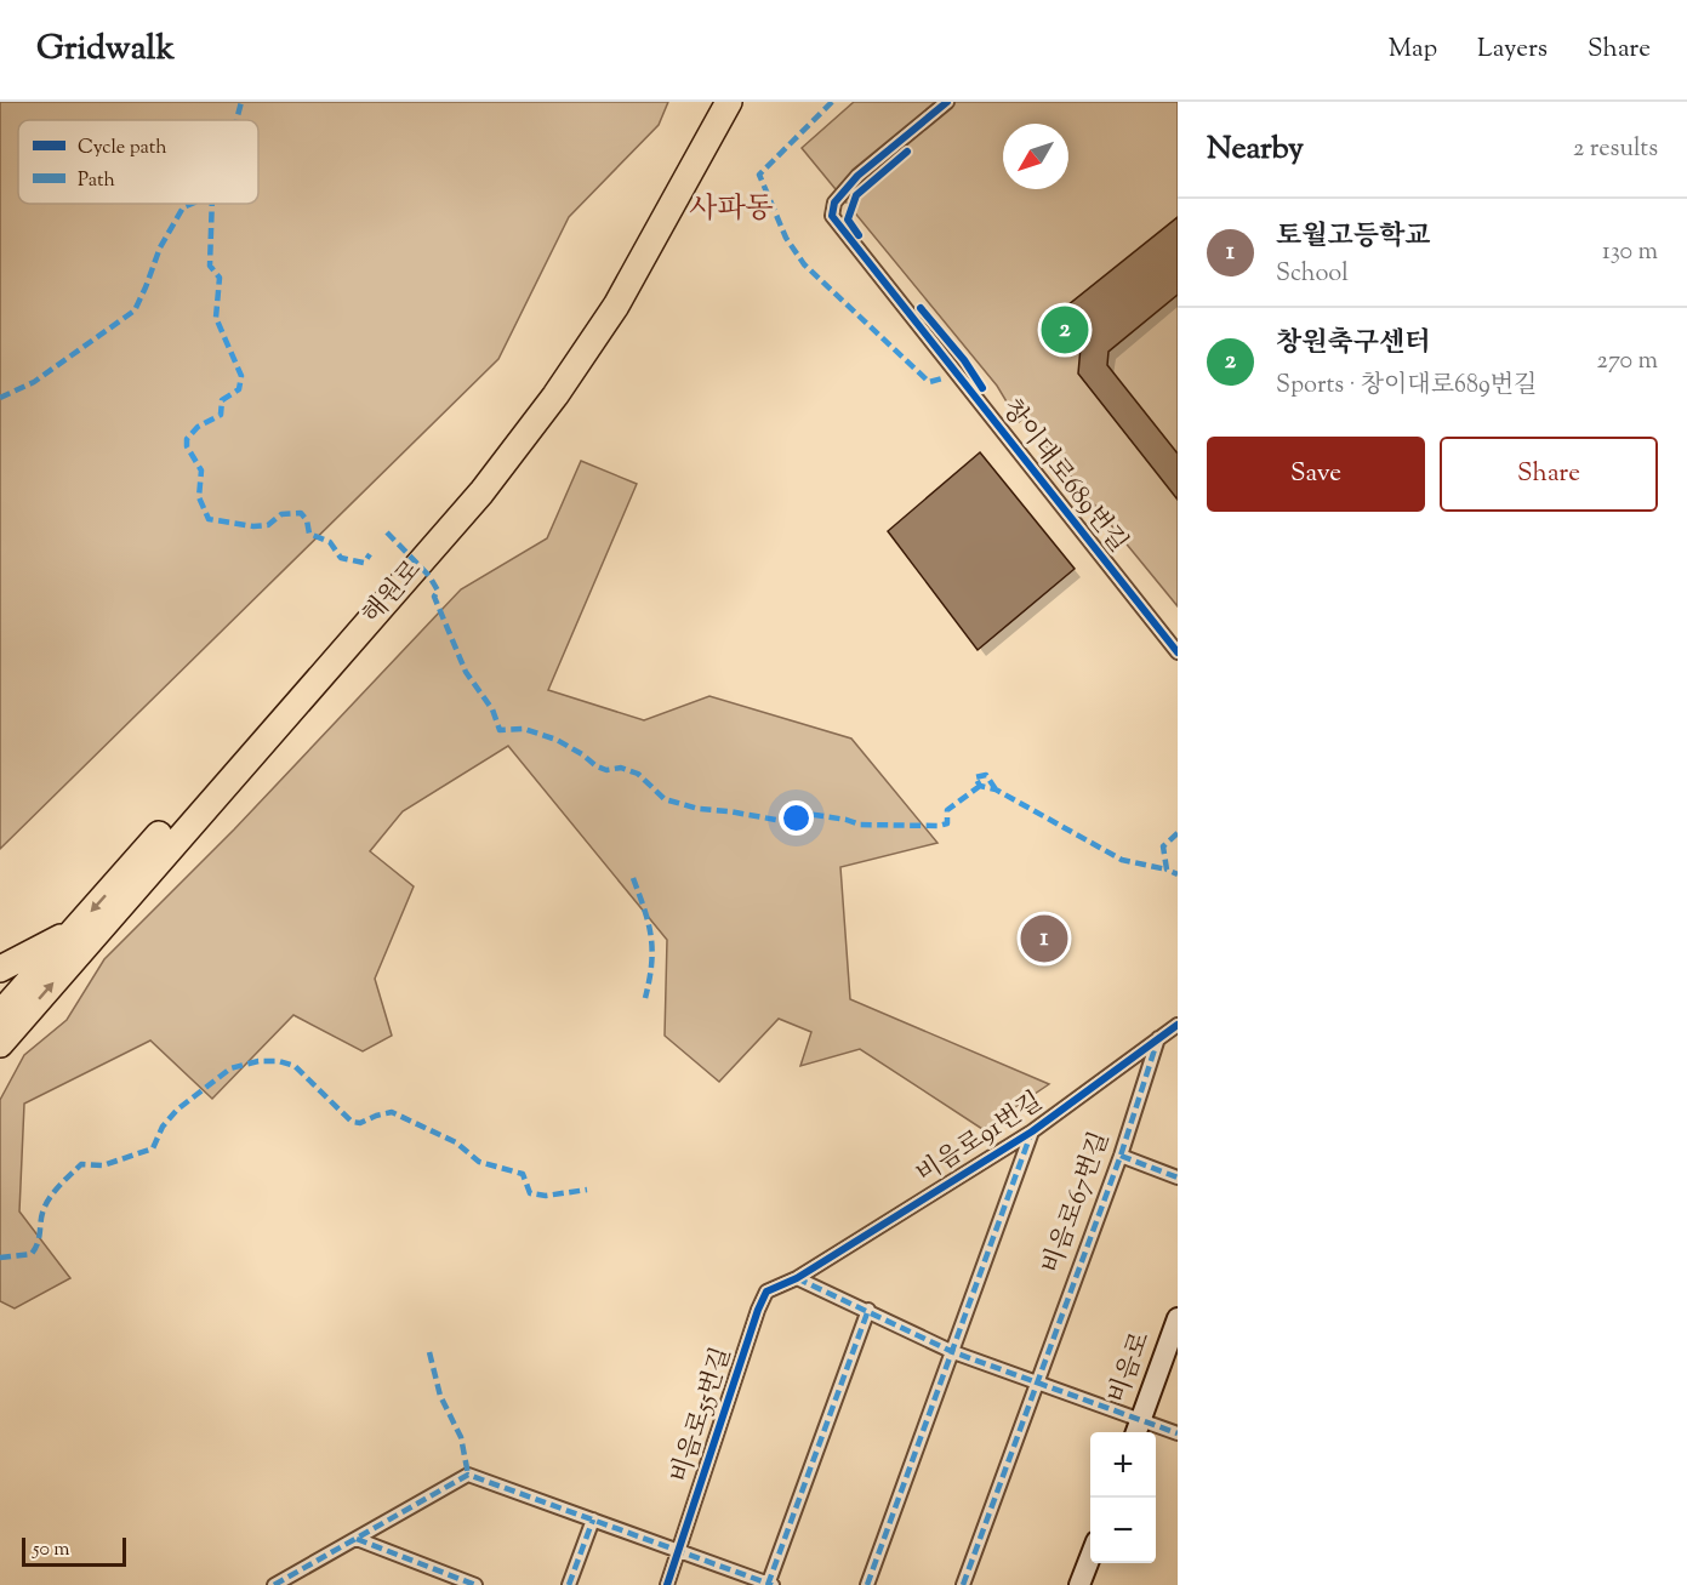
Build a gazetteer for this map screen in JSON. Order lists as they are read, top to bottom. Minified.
{"streets":{"highway":["해원로"],"street":["창이대로689번길","비음로91번길","비음로67번길","비음로","비음로55번길"]},"crossings":[["비음로91번길","비음로67번길"],["비음로91번길","비음로55번길"]],"districts":["사파동"],"legend":["Cycle path","Path"],"scale_bar":"50 m","north":"bottom left","page":{"header":"Gridwalk","nav":["Map","Layers","Share"],"heading":["Nearby","2 results"],"list":[{"mark":"1","name":"토월고등학교","note":"School","value":"130 m"},{"mark":"2","name":"창원축구센터","note":"Sports · 창이대로689번길","value":"270 m"}],"pins":["2","1"],"buttons":["Save","Share"],"map_buttons":["+","−"],"scale":"50 m"}}
